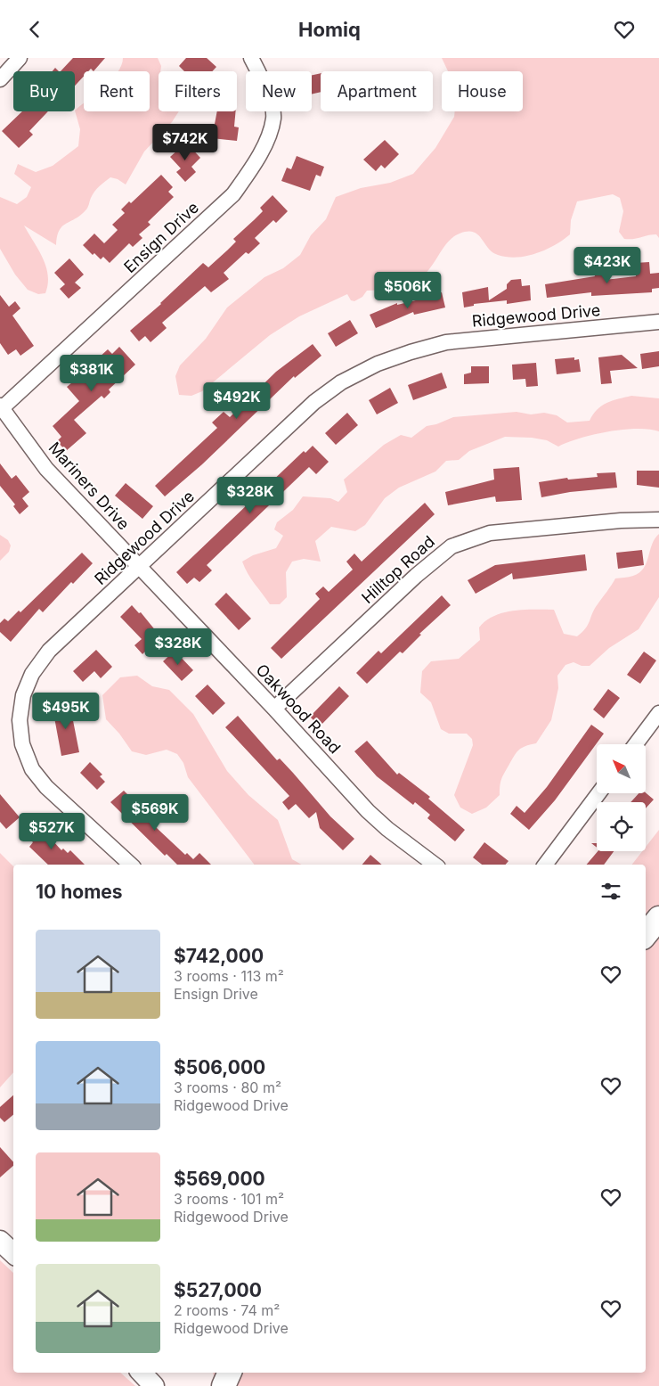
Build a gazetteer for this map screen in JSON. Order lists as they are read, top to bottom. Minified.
{"streets":{"street":["Ensign Drive","Ridgewood Drive","Mariners Drive","Hilltop Road","Oakwood Road"]},"crossings":[["Ensign Drive","Mariners Drive"],["Ridgewood Drive","Mariners Drive"],["Ridgewood Drive","Oakwood Road"],["Mariners Drive","Oakwood Road"],["Hilltop Road","Oakwood Road"]],"north":"top left","page":{"header":"Homiq","chip":["Buy","Rent","Filters","New","Apartment","House"],"price":["$742K","$423K","$506K","$381K","$492K","$328K","$328K","$495K","$569K","$527K"],"heading":"10 homes","list":[{"name":"$742,000","note":"3 rooms · 113 m² · Ensign Drive"},{"name":"$506,000","note":"3 rooms · 80 m² · Ridgewood Drive"},{"name":"$569,000","note":"3 rooms · 101 m² · Ridgewood Drive"},{"name":"$527,000","note":"2 rooms · 74 m² · Ridgewood Drive"}]}}
